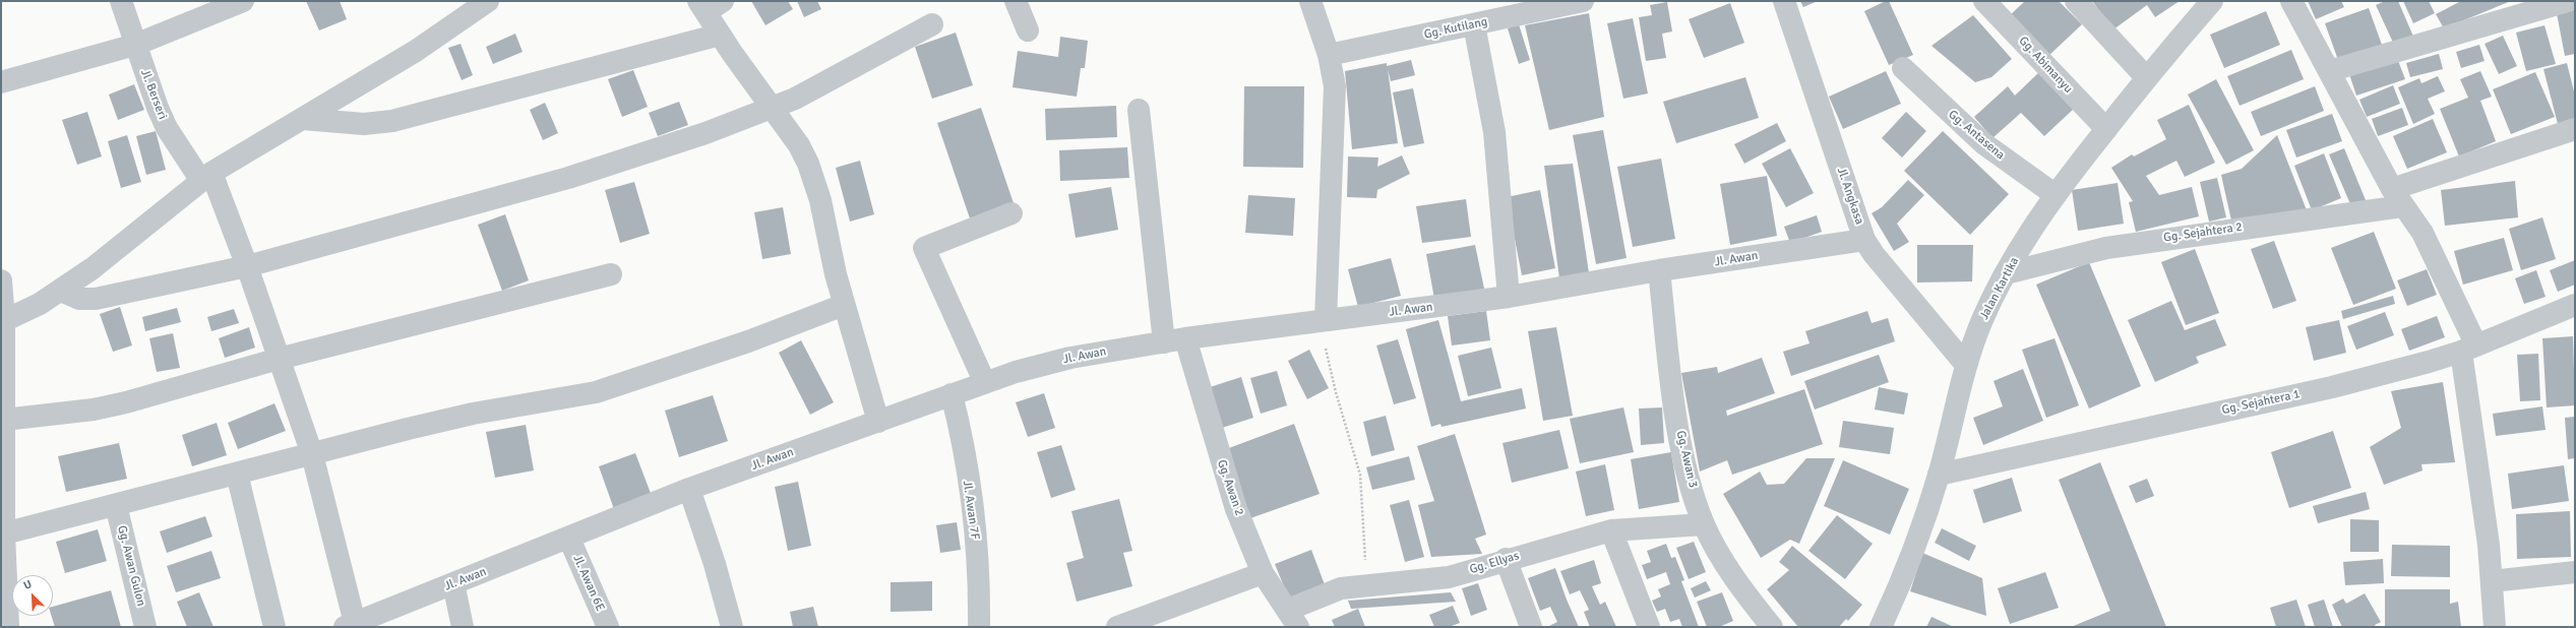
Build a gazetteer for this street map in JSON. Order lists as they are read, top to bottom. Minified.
{"streets":{"street":["Gg. Kutilang","Gg. Abimanyu","Jl. Berseri","Gg. Antasena","Jl. Angkasa","Gg. Sejahtera 2","Jl. Awan","Jalan Kartika","Gg. Sejahtera 1","Gg. Awan 3","Gg. Awan 2","Jl. Awan 7F","Gg. Ellyas","Gg. Awan Gulon","Jl. Awan 6E"]},"crossings":[["Gg. Abimanyu","Jalan Kartika"],["Jl. Berseri","Jl. Awan"],["Gg. Antasena","Jalan Kartika"],["Jl. Angkasa","Jl. Awan"],["Jl. Angkasa","Jalan Kartika"],["Gg. Sejahtera 2","Jalan Kartika"],["Jl. Awan","Gg. Awan 3"],["Jl. Awan","Gg. Awan 2"],["Jl. Awan","Jl. Awan 7F"],["Jl. Awan","Jl. Awan 6E"],["Jalan Kartika","Gg. Sejahtera 1"],["Gg. Awan 3","Gg. Ellyas"],["Gg. Awan 2","Gg. Ellyas"]],"north":"top left"}
